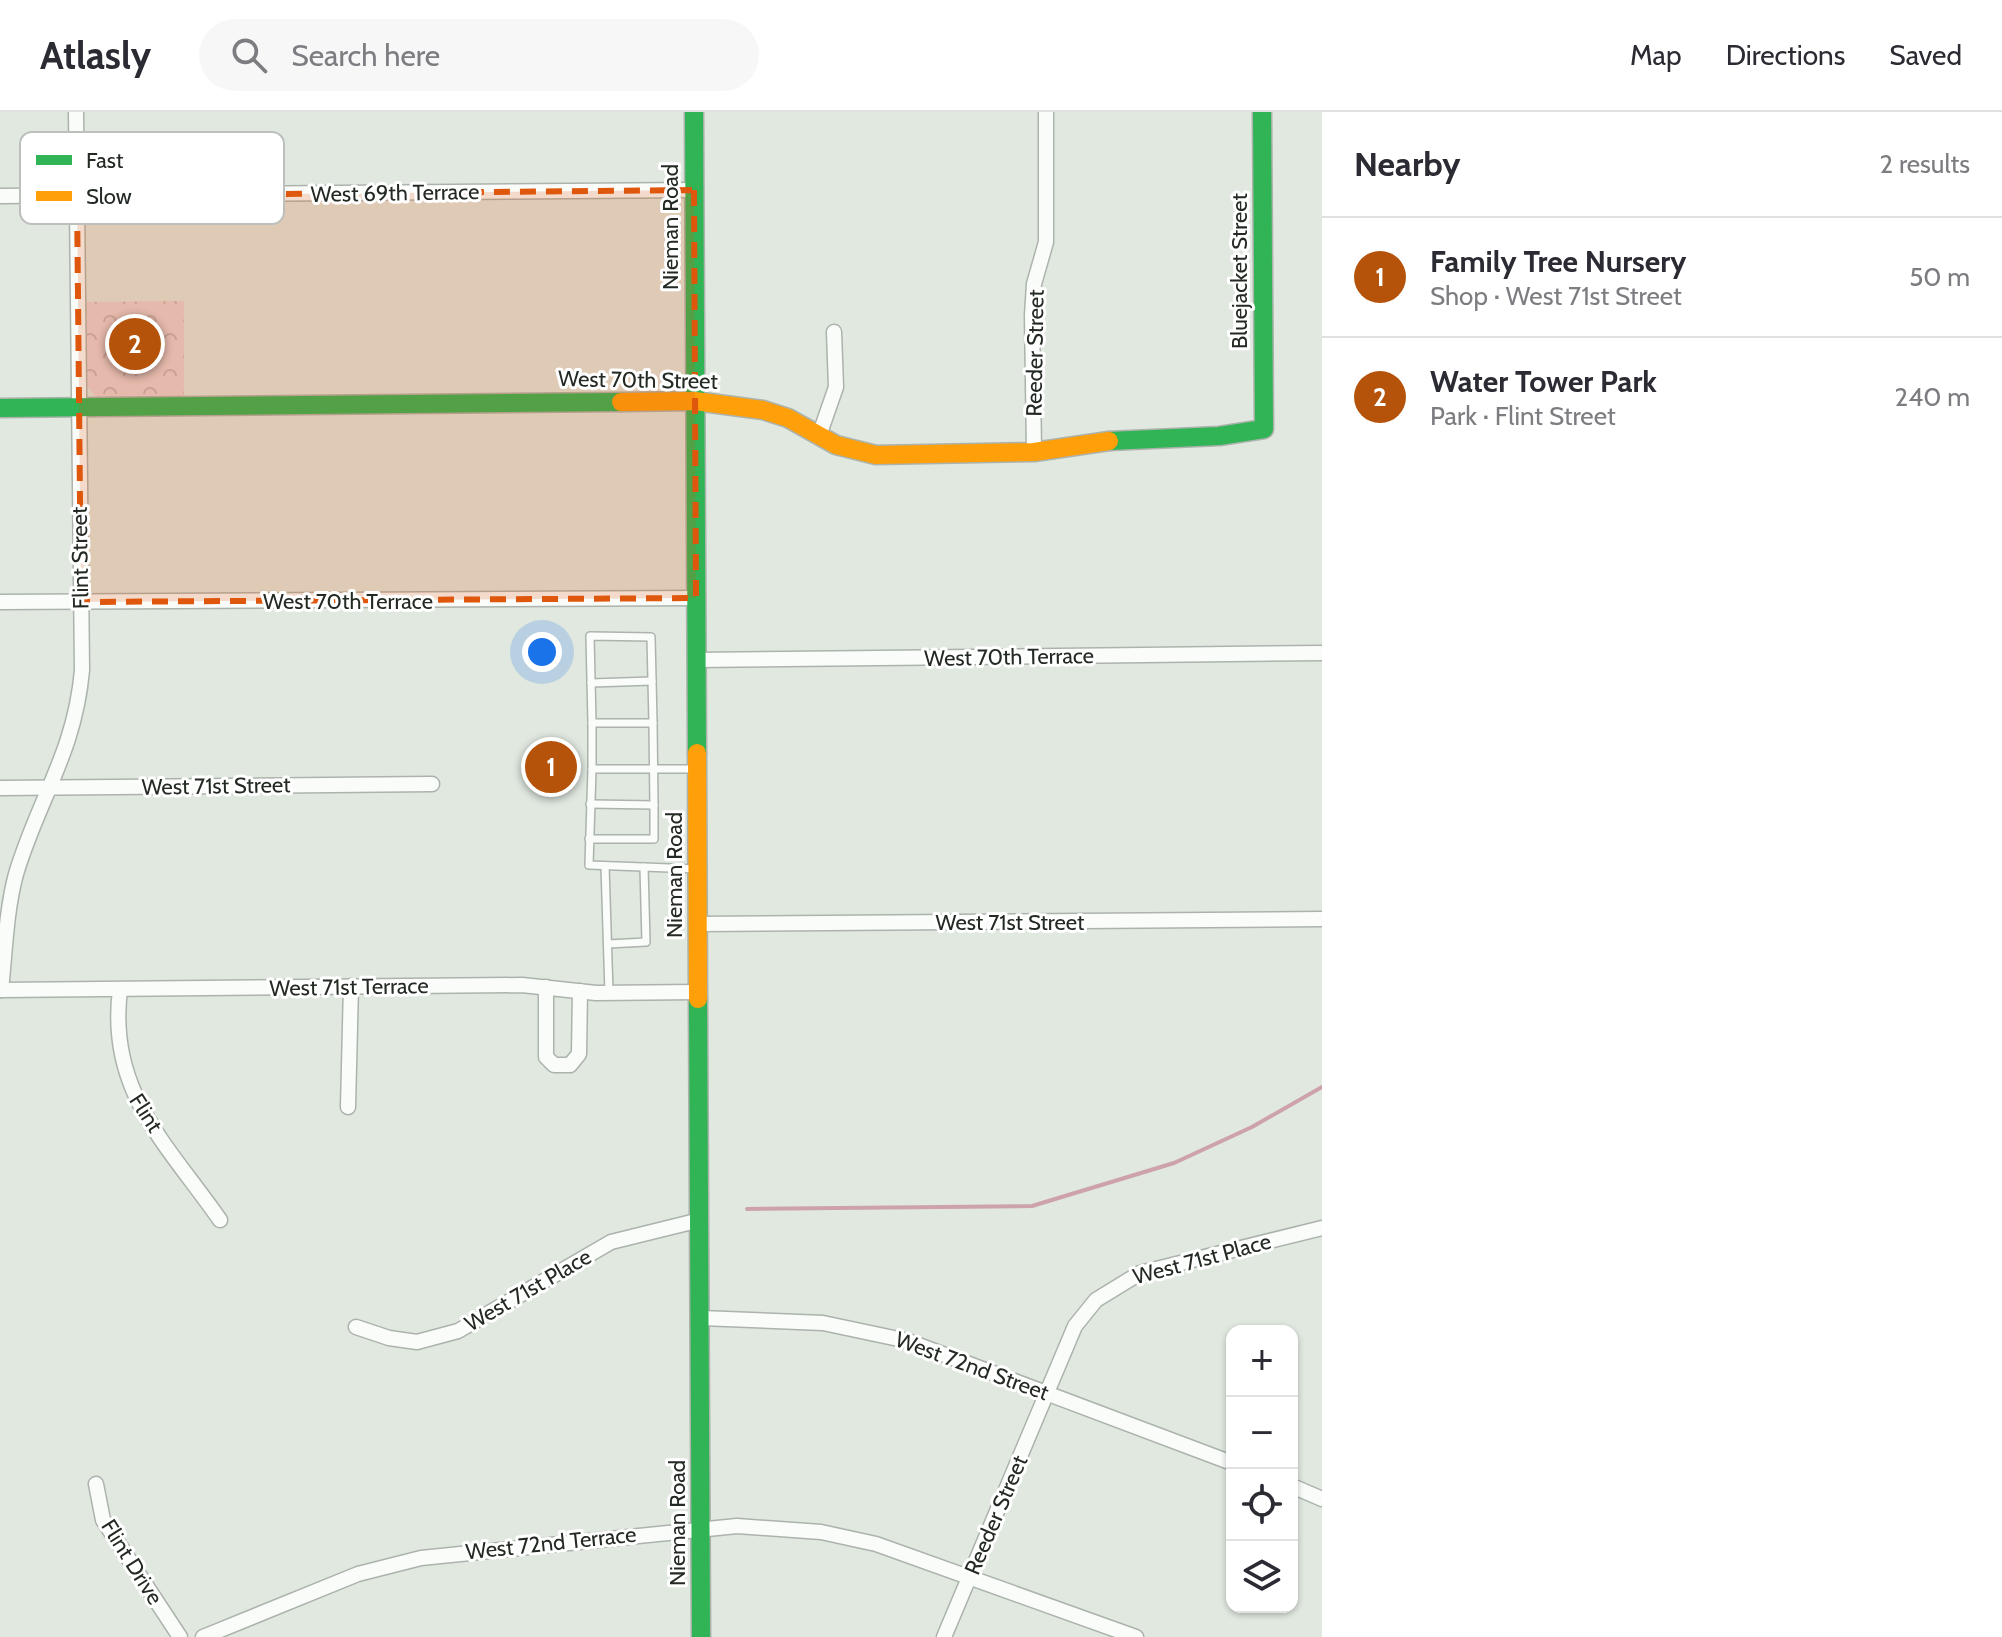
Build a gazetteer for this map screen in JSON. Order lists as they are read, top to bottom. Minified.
{"streets":{"street":["West 69th Terrace","Nieman Road","Bluejacket Street","Reeder Street","West 70th Street","Flint Street","West 70th Terrace","West 71st Street","West 71st Terrace","Flint","West 71st Place","West 72nd Street","West 72nd Terrace","Flint Drive"]},"crossings":[["West 69th Terrace","Nieman Road"],["Nieman Road","West 70th Street"],["Nieman Road","West 70th Terrace"],["Nieman Road","West 71st Street"],["Nieman Road","West 71st Terrace"],["Nieman Road","West 71st Place"],["Nieman Road","West 72nd Street"],["Nieman Road","West 72nd Terrace"],["Bluejacket Street","West 70th Street"],["Reeder Street","West 70th Street"],["Reeder Street","West 71st Place"],["Reeder Street","West 72nd Street"],["Reeder Street","West 72nd Terrace"],["West 70th Street","Flint Street"],["Flint Street","West 70th Terrace"],["Flint Street","West 71st Street"],["Flint Street","West 71st Terrace"],["West 71st Terrace","Flint"],["West 71st Place","West 72nd Street"]],"legend":["Fast","Slow"],"page":{"header":"Atlasly","search":"Search here","nav":["Map","Directions","Saved"],"heading":["Nearby","2 results"],"list":[{"mark":"1","name":"Family Tree Nursery","note":"Shop · West 71st Street","value":"50 m"},{"mark":"2","name":"Water Tower Park","note":"Park · Flint Street","value":"240 m"}],"pins":["2","1"],"map_buttons":["+","−"]}}
